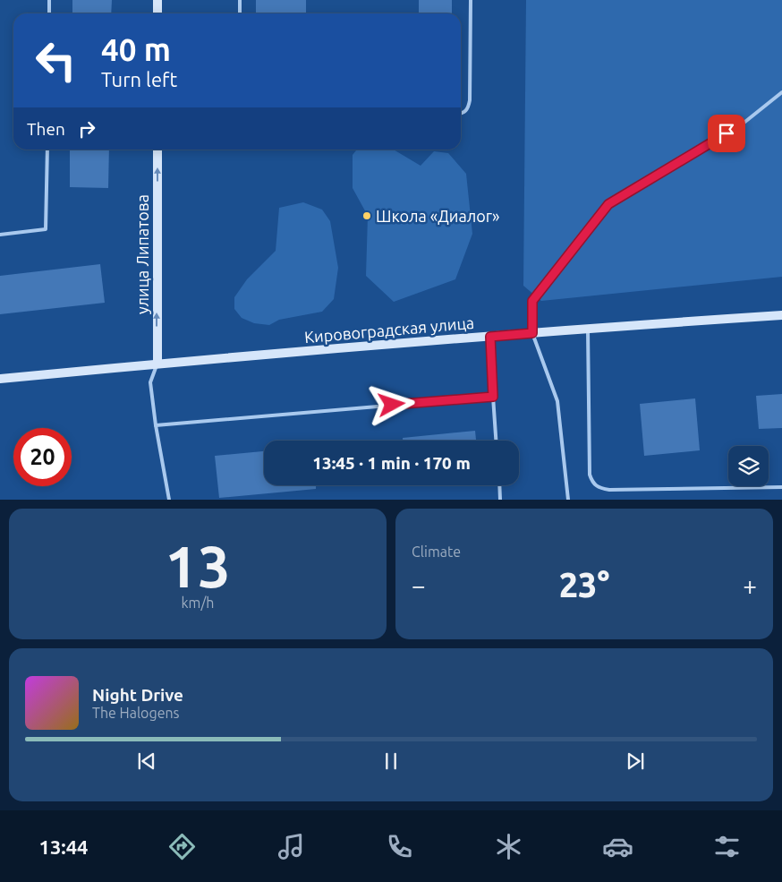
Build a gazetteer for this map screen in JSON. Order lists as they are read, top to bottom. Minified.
{"streets":{"street":["улица Липатова","Кировоградская улица"]},"crossings":[["улица Липатова","Кировоградская улица"]],"one_way":["улица Липатова"],"places":["Школа «Диалог»"],"page":{"turn":["40 m","Turn left"],"then":"Then","limit":"20","trip":"13:45 · 1 min · 170 m","tile":[["13","km/h"],"Climate"],"heat":["−","23°","+"],"song":["Night Drive","The Halogens"],"tabs":"13:44"}}
